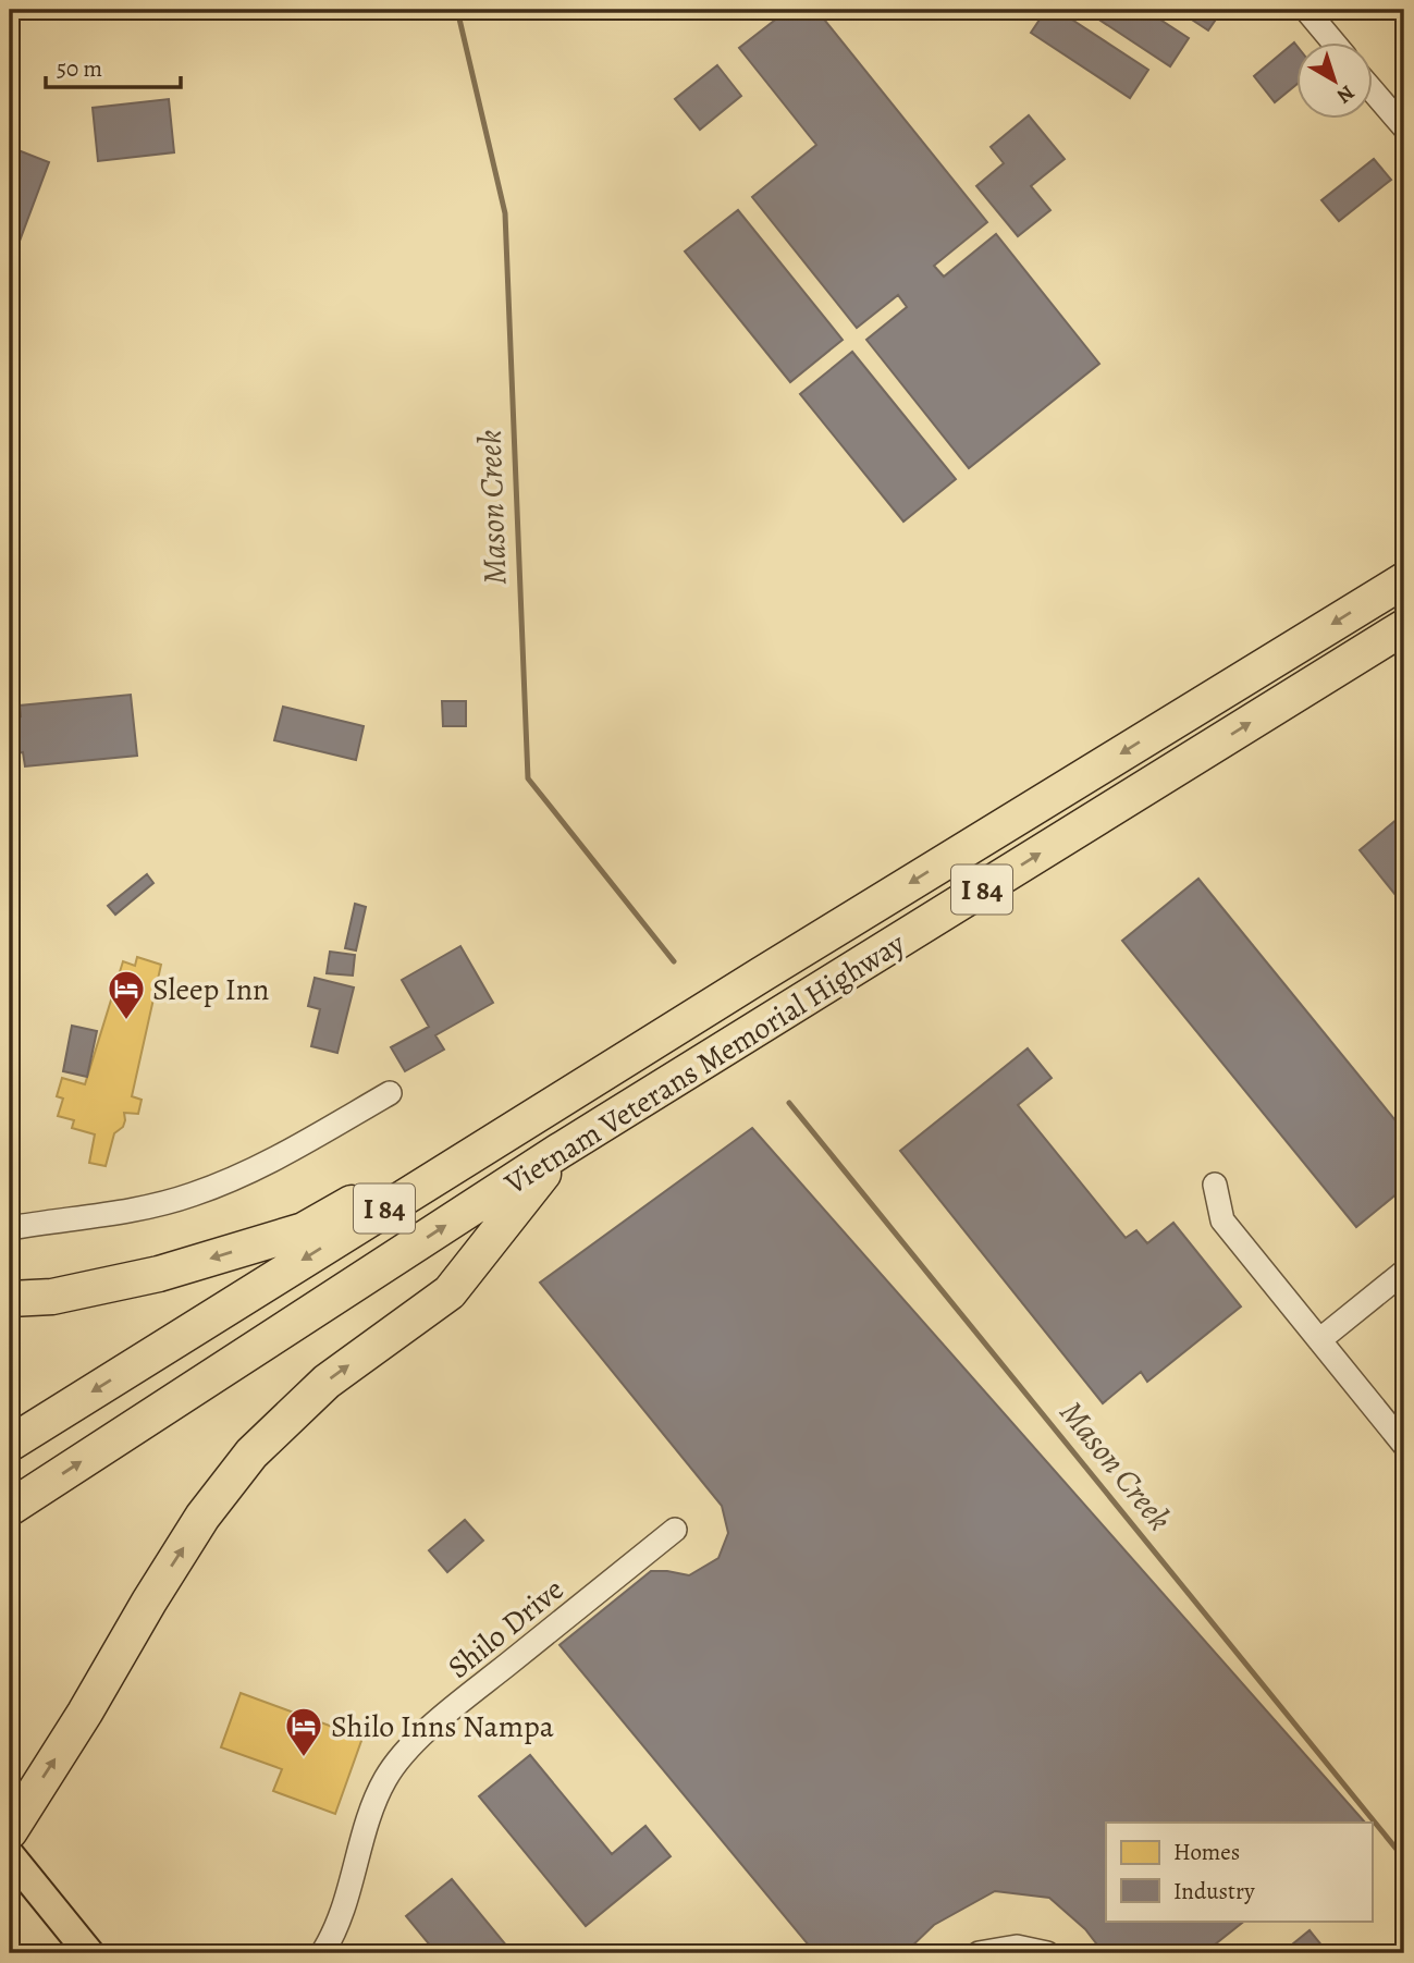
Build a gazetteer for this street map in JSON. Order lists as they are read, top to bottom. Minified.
{"streets":{"highway":["I 84","Vietnam Veterans Memorial Highway"],"street":["Shilo Drive"]},"water":["Mason Creek"],"places":{"hotel":["Sleep Inn","Shilo Inns Nampa"]},"legend":["Homes","Industry"],"scale_bar":"50 m","north":"bottom right"}
